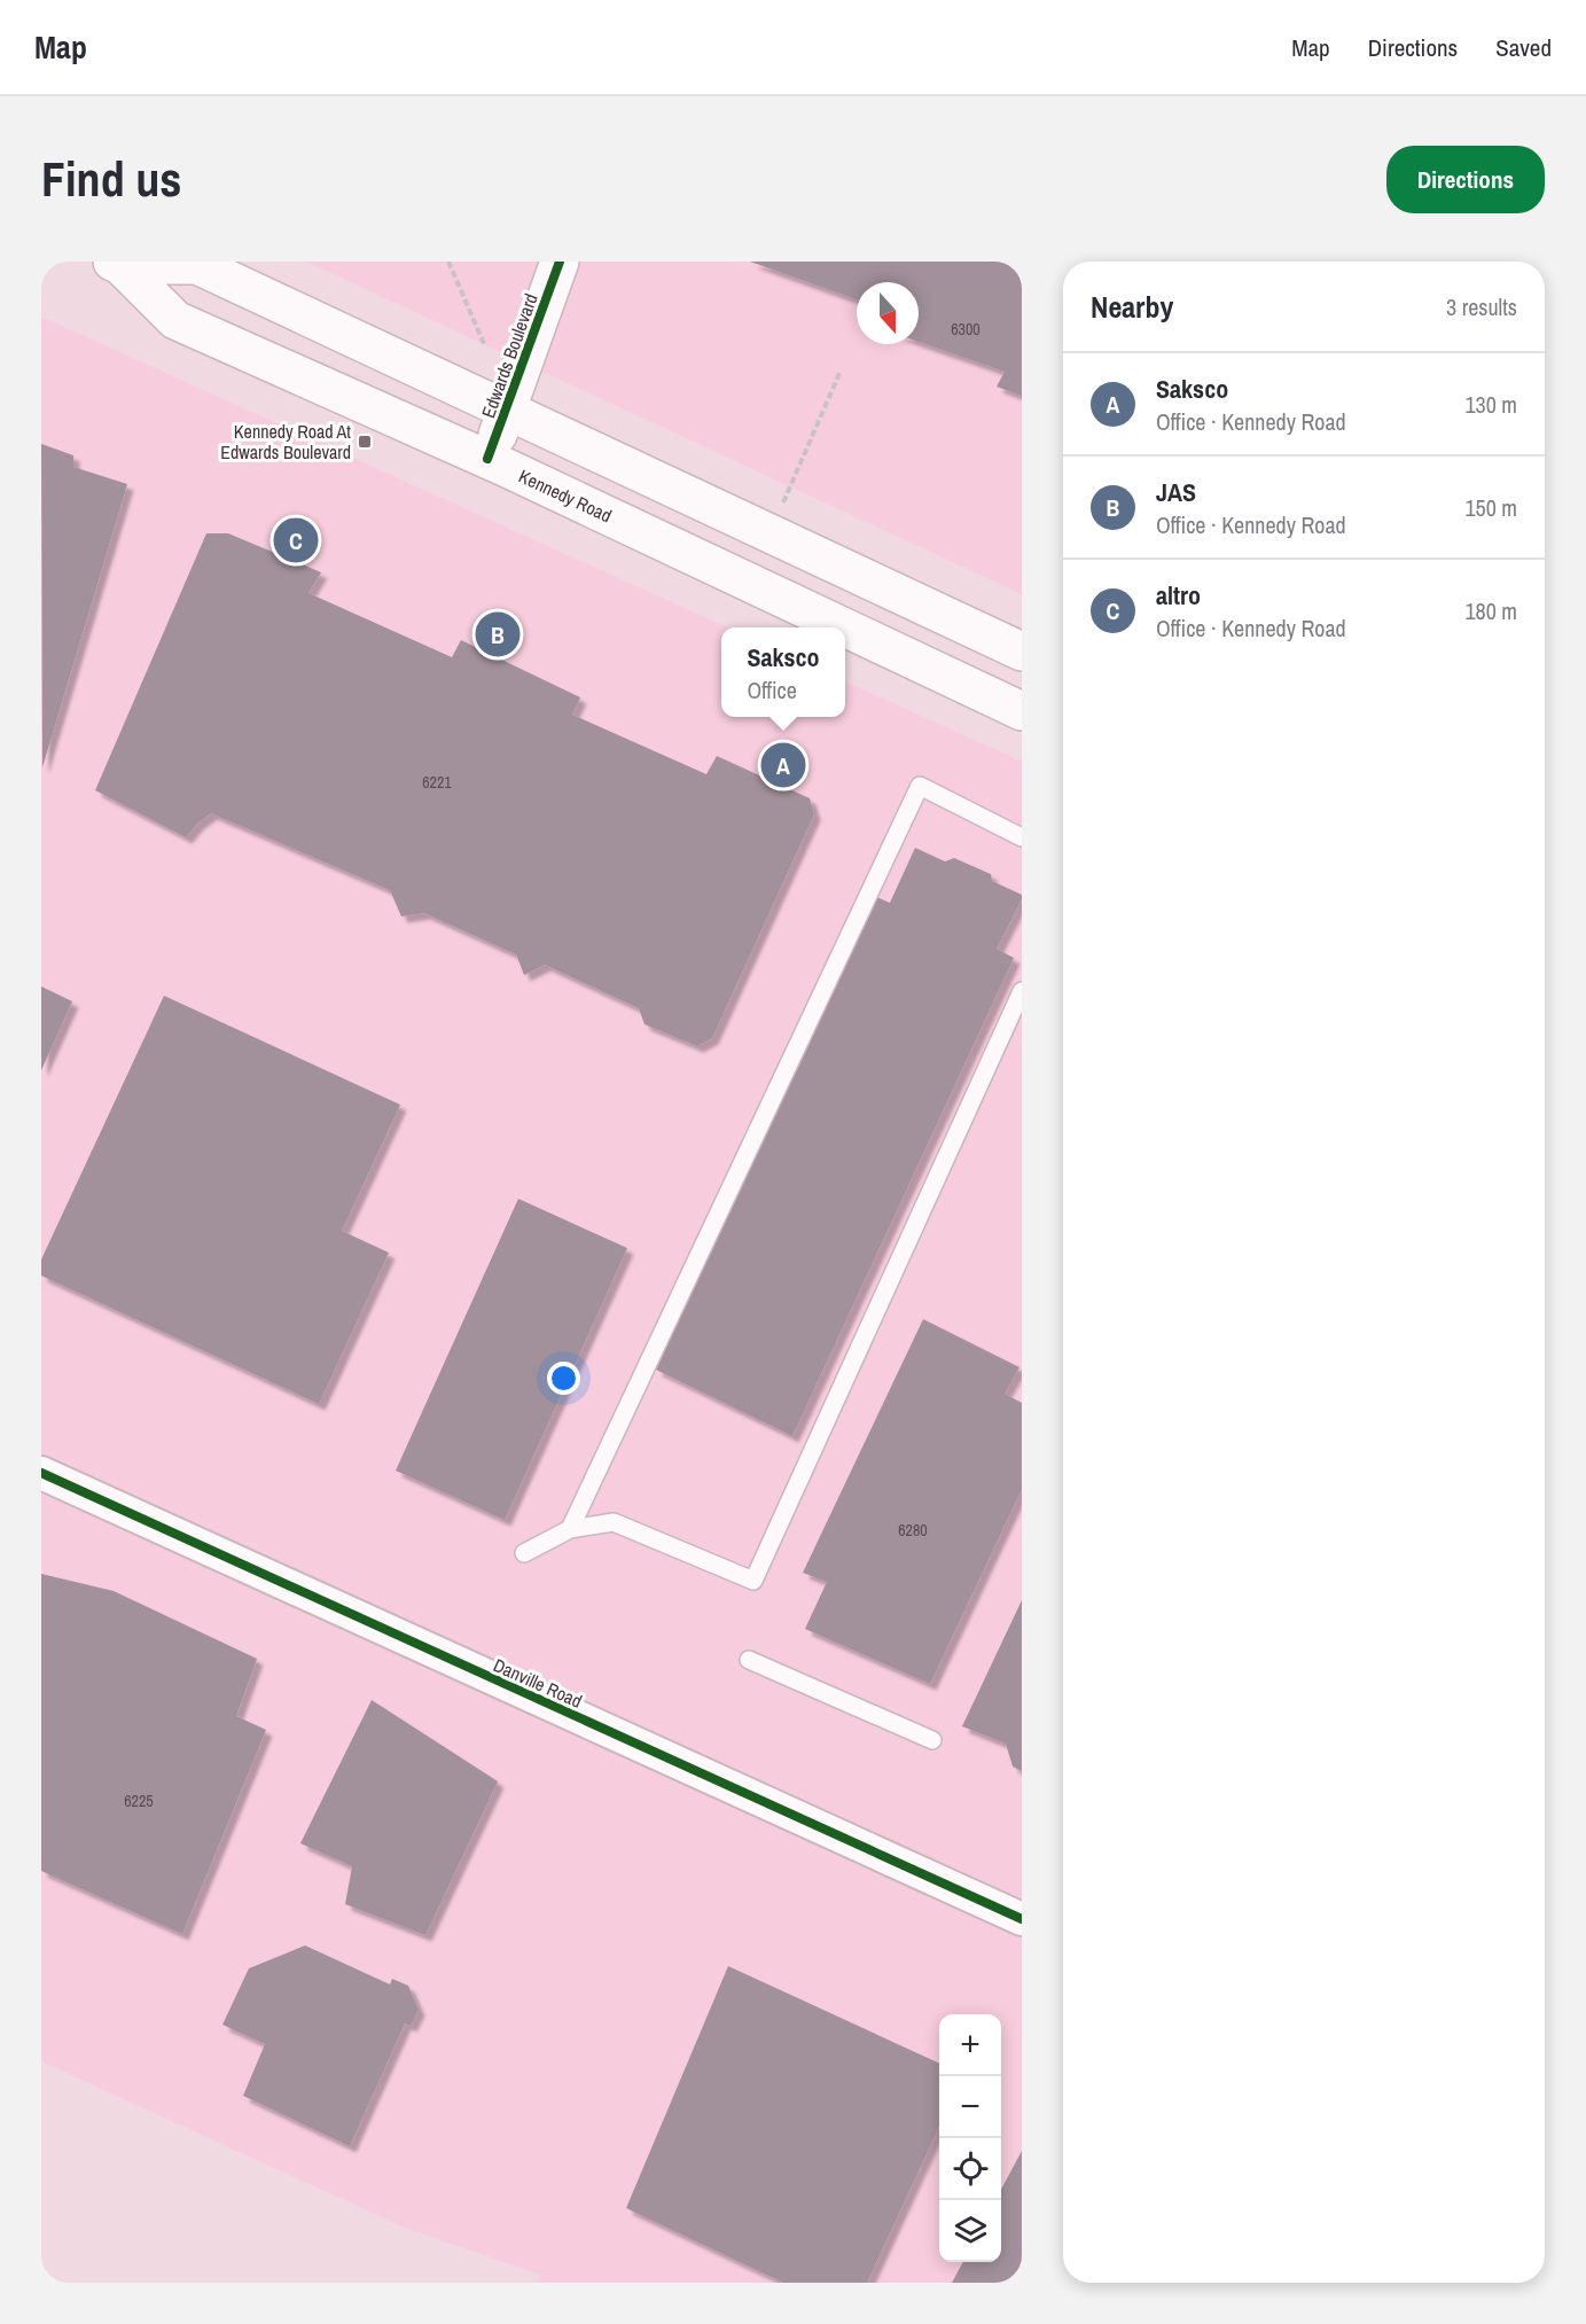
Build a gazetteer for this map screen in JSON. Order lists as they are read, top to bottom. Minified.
{"streets":{"main road":["Edwards Boulevard","Kennedy Road"],"street":["Danville Road"]},"crossings":[["Edwards Boulevard","Kennedy Road"]],"places":{"transit":["Kennedy Road At Edwards Boulevard"]},"house_numbers":["6300","6221","6280","6225"],"north":"bottom","page":{"header":"Map","nav":["Map","Directions","Saved"],"buttons":"Directions","title":"Find us","heading":["Nearby","3 results"],"list":[{"mark":"A","name":"Saksco","note":"Office · Kennedy Road","value":"130 m"},{"mark":"B","name":"JAS","note":"Office · Kennedy Road","value":"150 m"},{"mark":"C","name":"altro","note":"Office · Kennedy Road","value":"180 m"}],"pins":["C","B","A"],"popup":["Saksco","Office"],"map_buttons":["+","−"]}}
